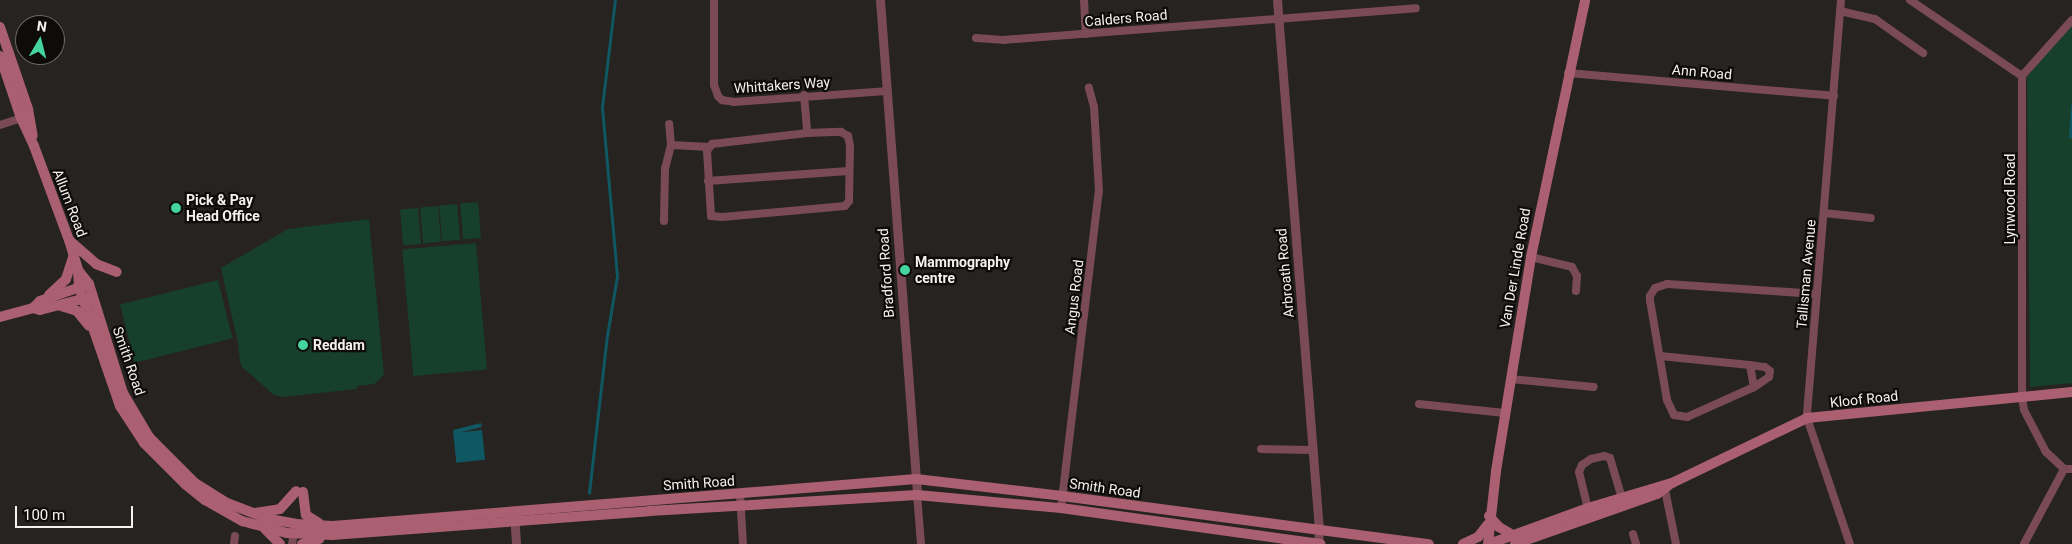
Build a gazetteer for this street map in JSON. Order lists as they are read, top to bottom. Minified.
{"streets":{"main road":["Allum Road","Van Der Linde Road","Smith Road","Kloof Road"],"street":["Calders Road","Ann Road","Whittakers Way","Lynwood Road","Bradford Road","Arbroath Road","Tallisman Avenue","Angus Road"]},"crossings":[["Calders Road","Arbroath Road"],["Ann Road","Van Der Linde Road"],["Ann Road","Tallisman Avenue"],["Whittakers Way","Bradford Road"],["Lynwood Road","Kloof Road"],["Allum Road","Smith Road"],["Van Der Linde Road","Kloof Road"],["Bradford Road","Smith Road"],["Arbroath Road","Smith Road"],["Tallisman Avenue","Kloof Road"],["Angus Road","Smith Road"]],"places":["Pick & Pay Head Office","Mammography centre","Reddam"],"scale_bar":"100 m","north":"top"}
